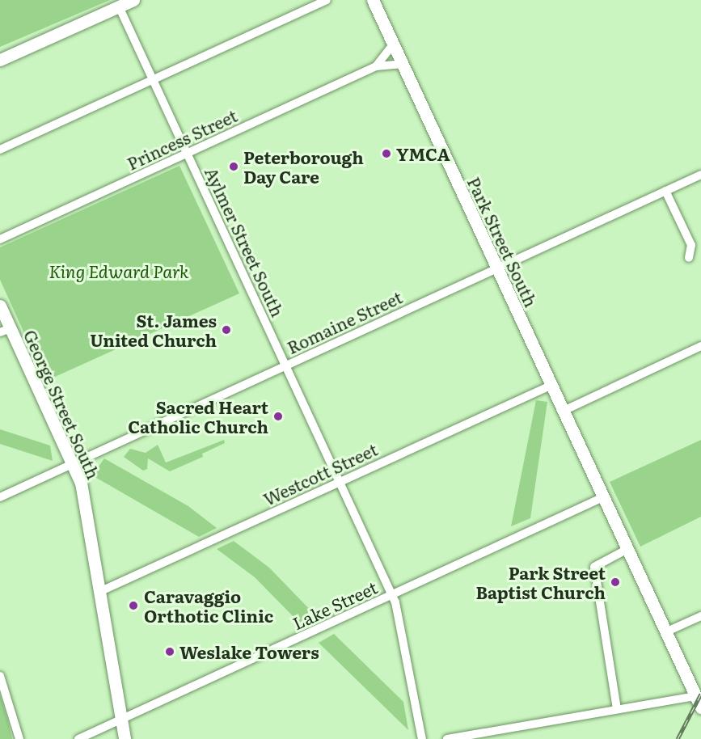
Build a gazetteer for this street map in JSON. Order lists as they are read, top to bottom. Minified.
{"streets":{"main road":["Park Street South","George Street South"],"street":["Princess Street","Aylmer Street South","Romaine Street","Westcott Street","Lake Street"]},"crossings":[["Princess Street","Aylmer Street South"],["Princess Street","Park Street South"],["Aylmer Street South","Romaine Street"],["Aylmer Street South","Westcott Street"],["Aylmer Street South","Lake Street"],["Park Street South","Romaine Street"],["Park Street South","Westcott Street"],["Park Street South","Lake Street"],["Romaine Street","George Street South"],["George Street South","Westcott Street"],["George Street South","Lake Street"]],"parks":["King Edward Park"],"places":["YMCA","Peterborough Day Care","St. James United Church","Sacred Heart Catholic Church","Park Street Baptist Church","Caravaggio Orthotic Clinic","Weslake Towers"]}
